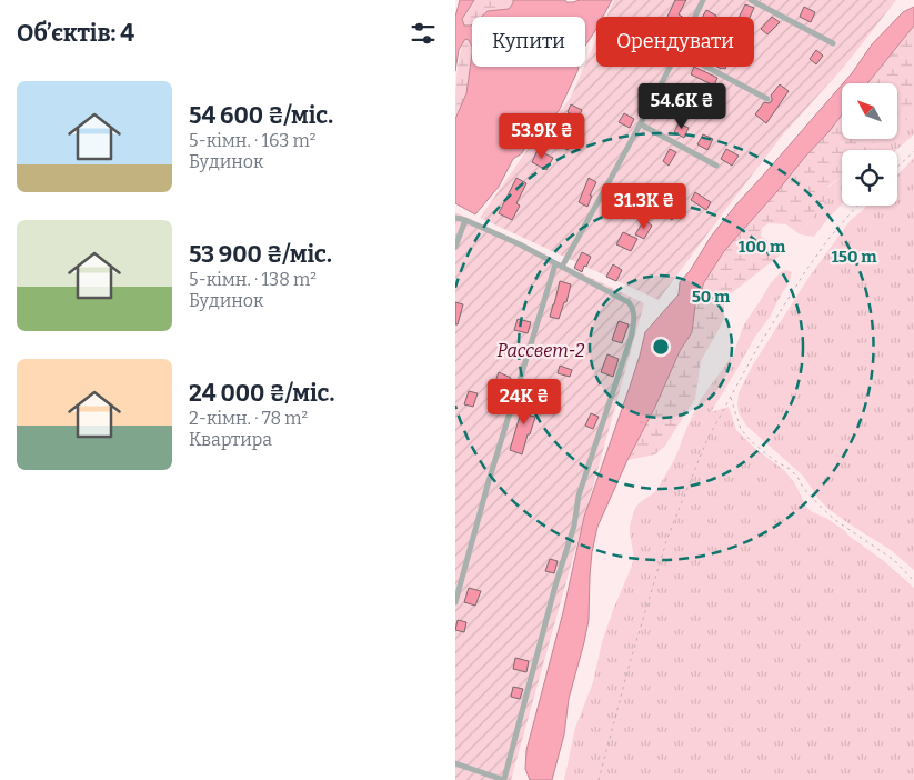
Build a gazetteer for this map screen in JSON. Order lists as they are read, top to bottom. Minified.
{"parks":["Рассвет-2"],"north":"top left","page":{"heading":"Об’єктів: 4","chip":["Купити","Орендувати"],"list":[{"name":"54 600 ₴/міс.","note":"5-кімн. · 163 m² · Будинок"},{"name":"53 900 ₴/міс.","note":"5-кімн. · 138 m² · Будинок"},{"name":"24 000 ₴/міс.","note":"2-кімн. · 78 m² · Квартира"}],"price":["54.6K ₴","53.9K ₴","31.3K ₴","24K ₴"]},"rings":["100 m","150 m","50 m"]}
